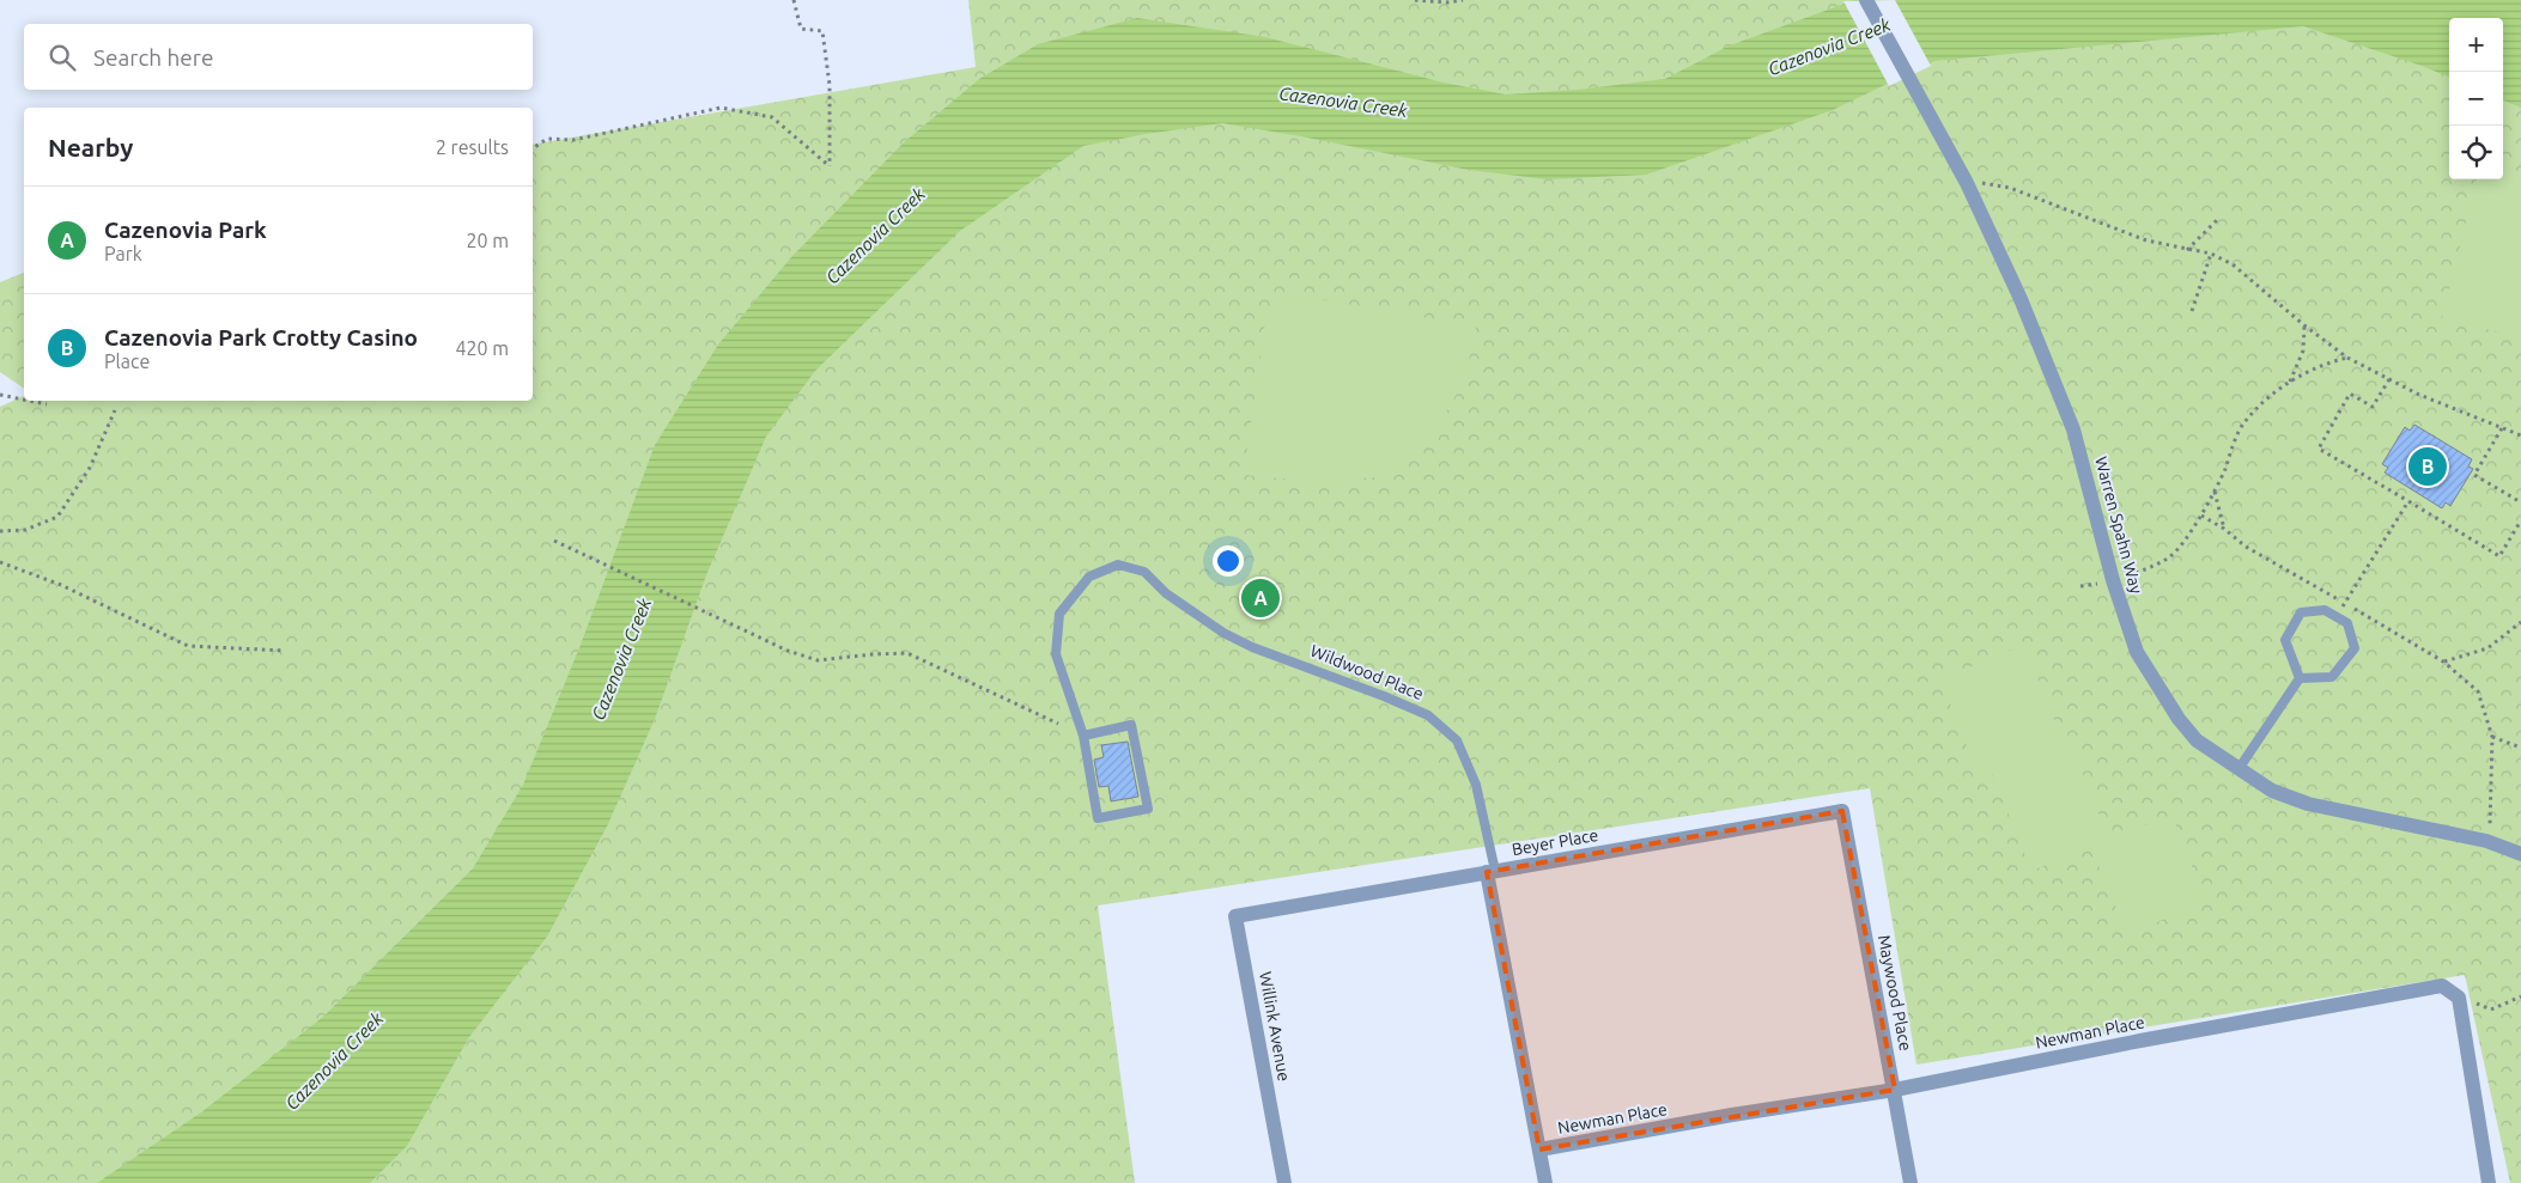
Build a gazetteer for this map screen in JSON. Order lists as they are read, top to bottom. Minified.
{"streets":{"street":["Warren Spahn Way","Wildwood Place","Beyer Place","Maywood Place","Willink Avenue","Newman Place"]},"crossings":[["Wildwood Place","Beyer Place"],["Wildwood Place","Newman Place"],["Beyer Place","Maywood Place"],["Beyer Place","Willink Avenue"],["Maywood Place","Newman Place"]],"water":["Cazenovia Creek"],"page":{"map_buttons":["+","−"],"search":"Search here","heading":["Nearby","2 results"],"list":[{"mark":"A","name":"Cazenovia Park","note":"Park","value":"20 m"},{"mark":"B","name":"Cazenovia Park Crotty Casino","note":"Place","value":"420 m"}],"pins":["B","A"]}}
